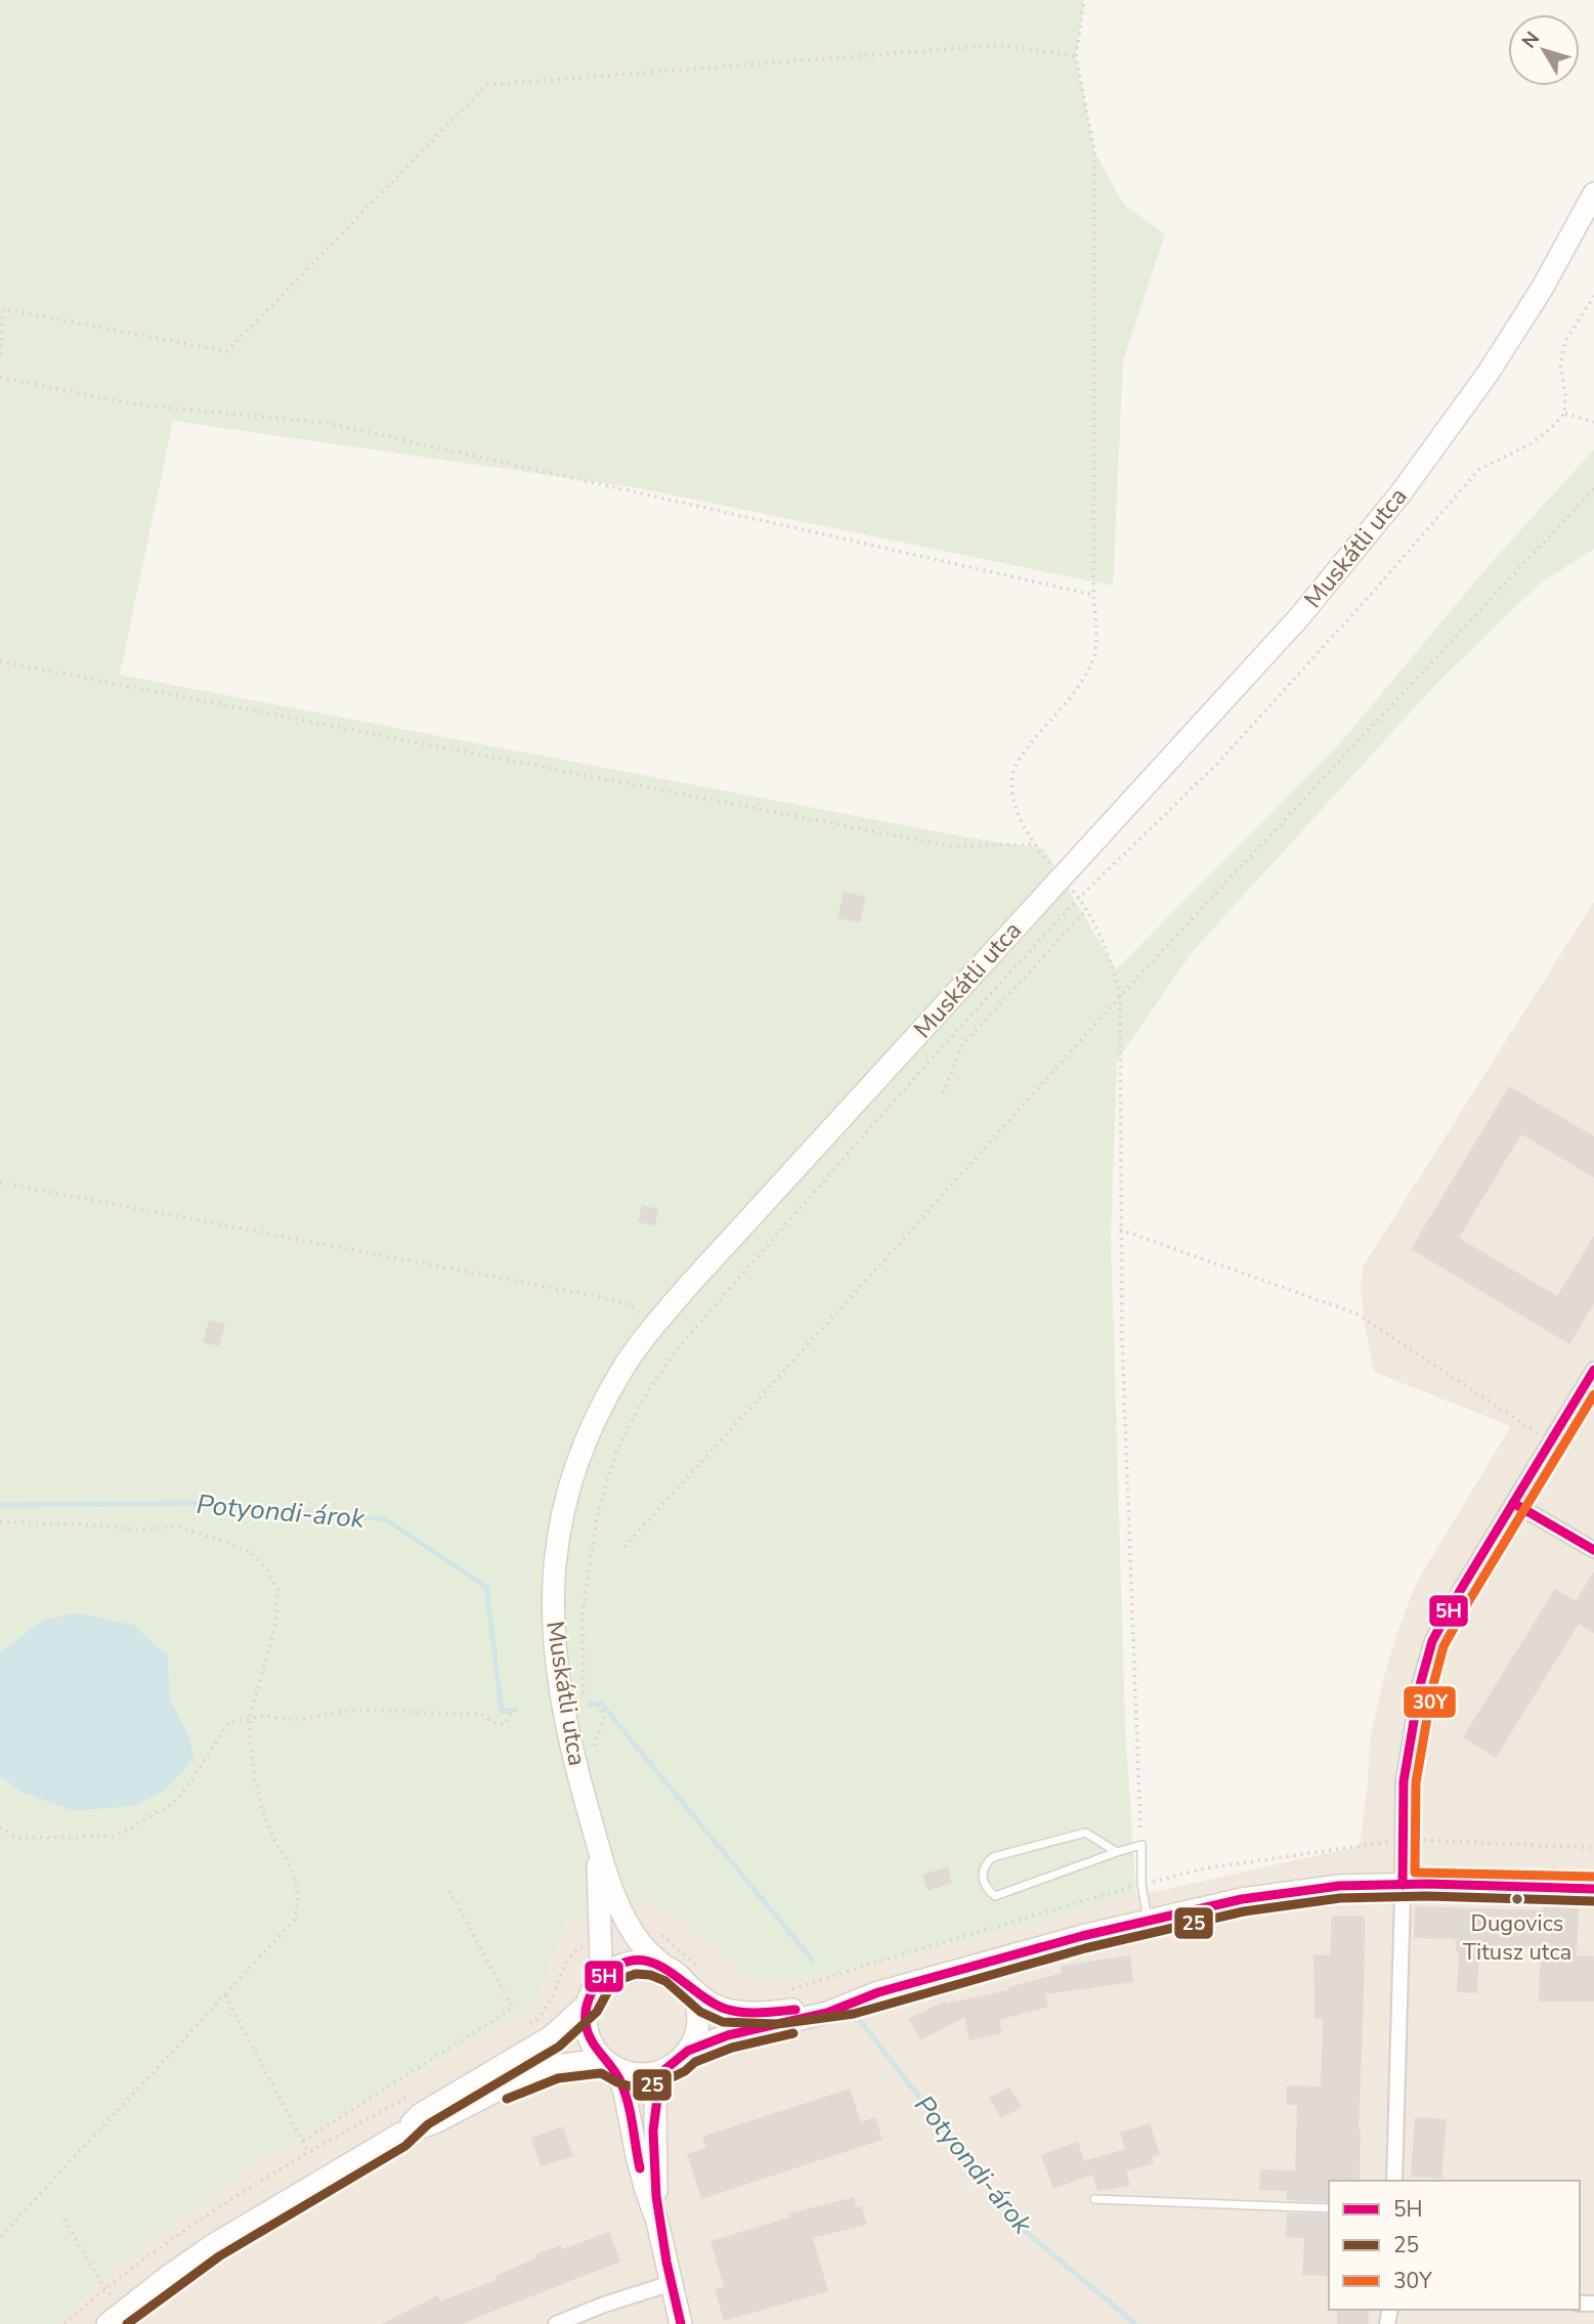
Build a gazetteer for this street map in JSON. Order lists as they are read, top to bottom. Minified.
{"streets":{"main road":["Muskátli utca"]},"water":["Potyondi-árok"],"places":["Dugovics Titusz utca"],"lines":["transit line 5H","transit line 30Y","transit line 25"],"legend":["5H","25","30Y"],"north":"top left"}
